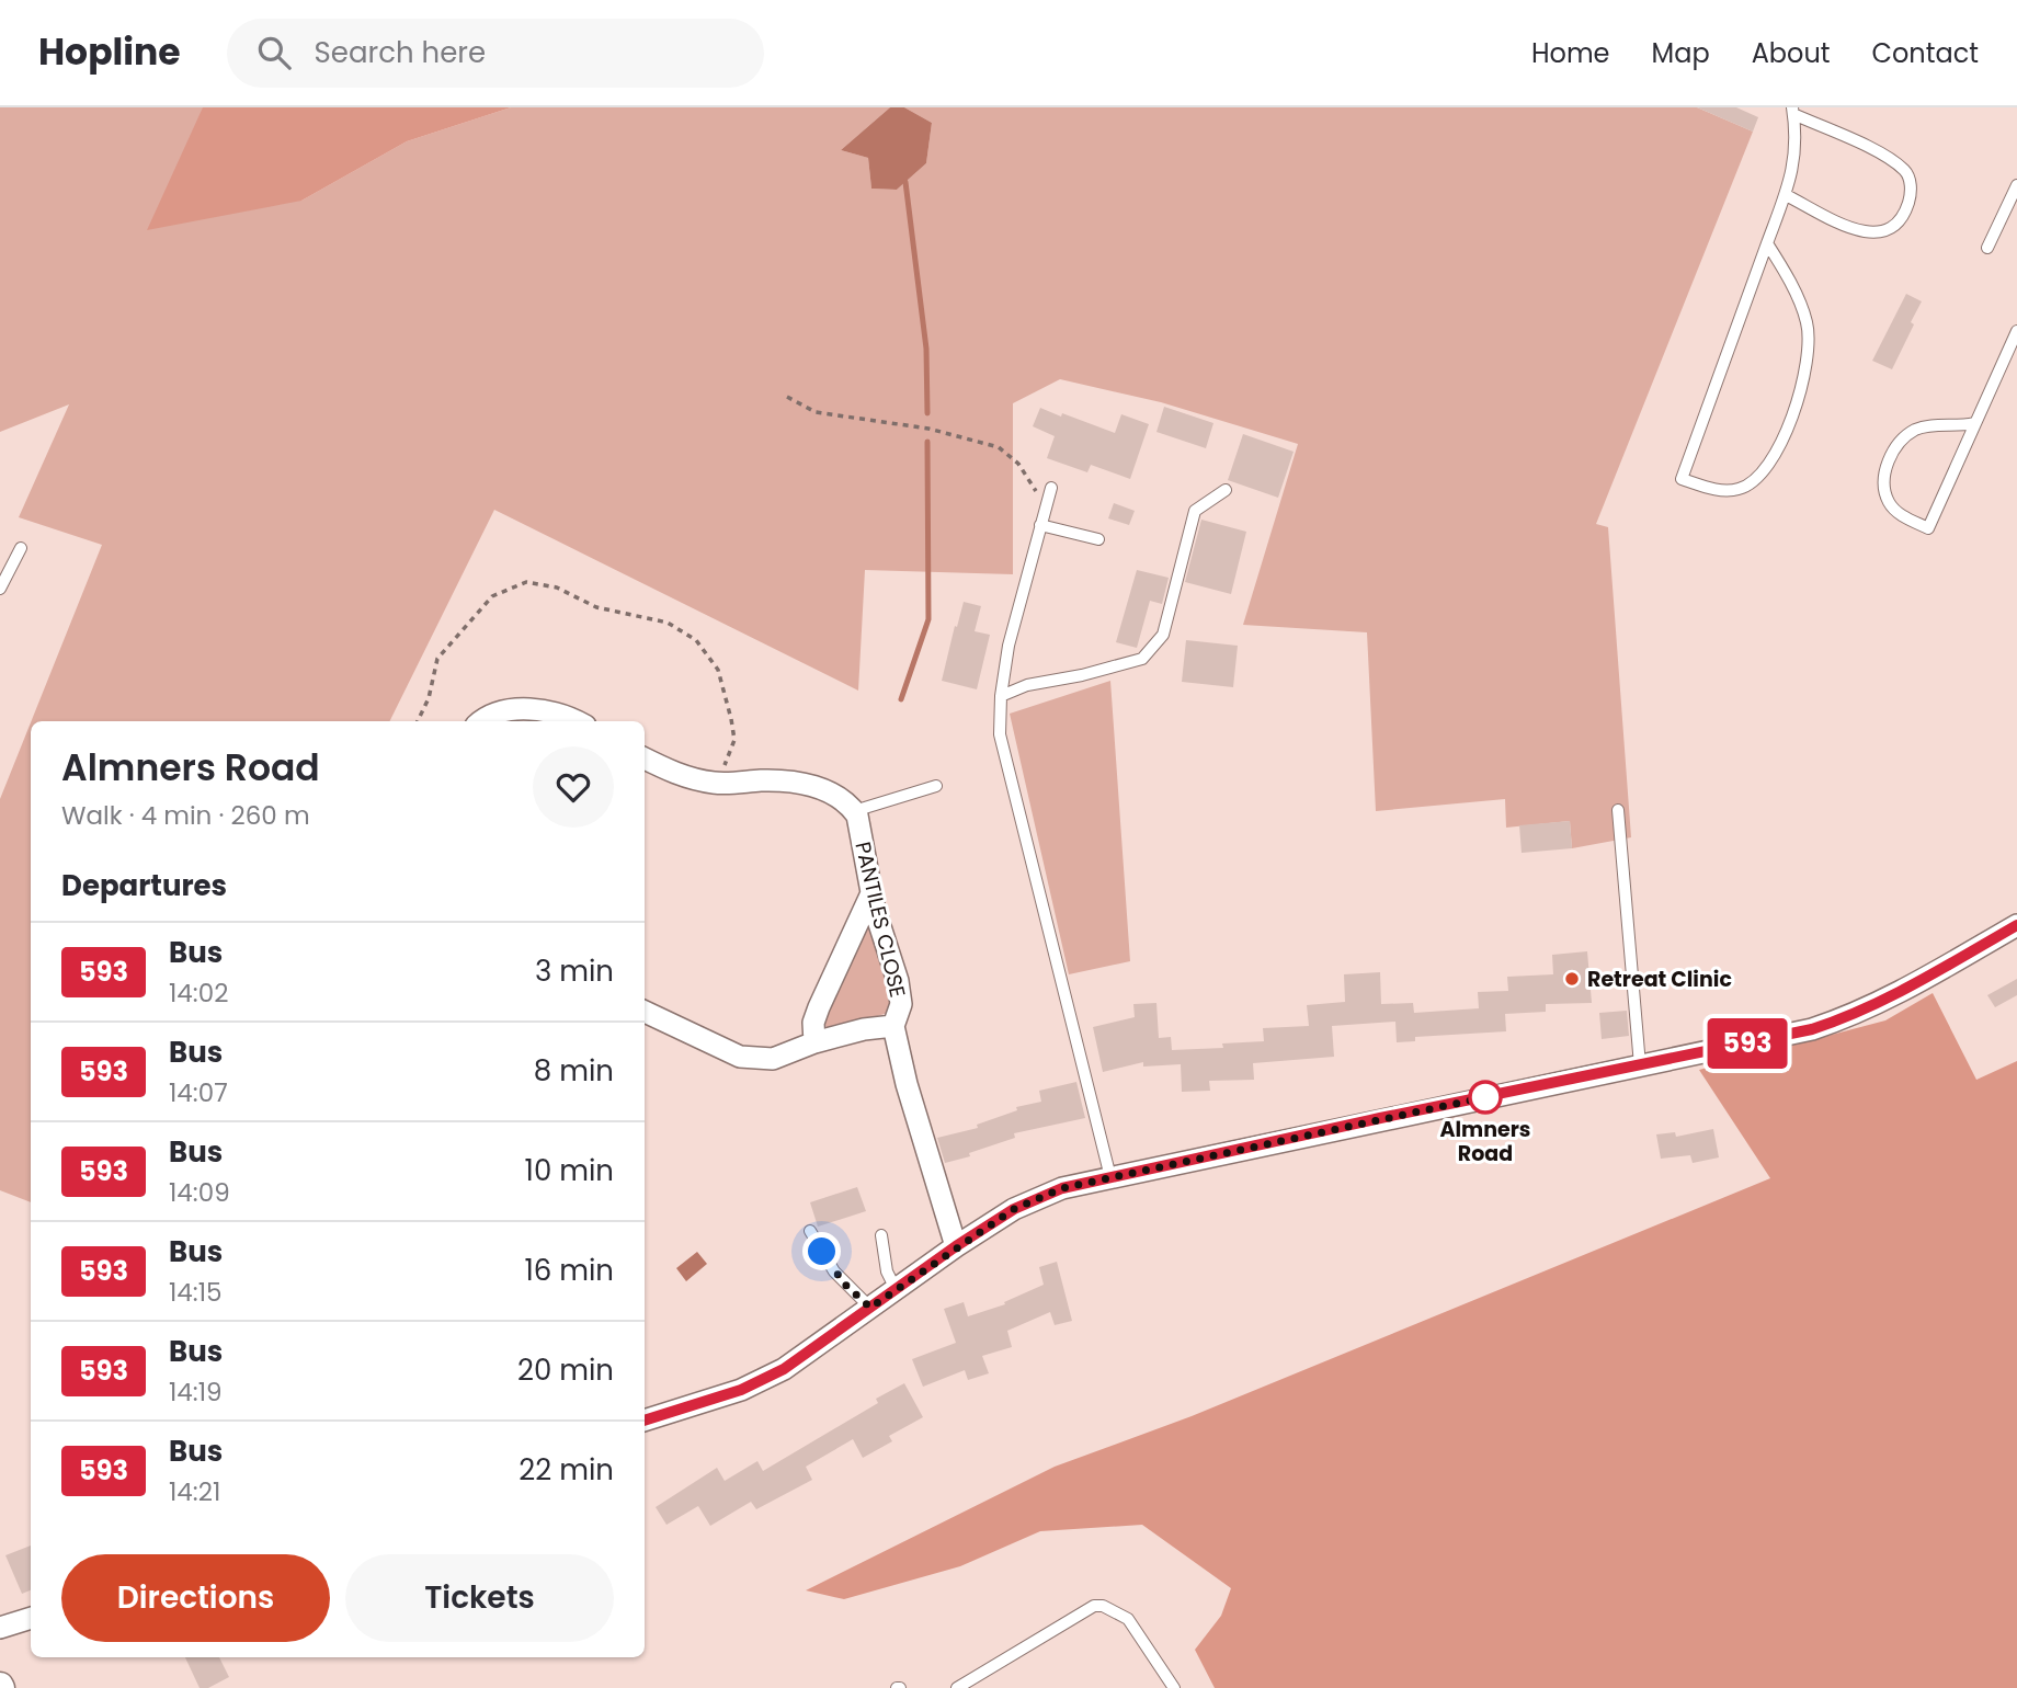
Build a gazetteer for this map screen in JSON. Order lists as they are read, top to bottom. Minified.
{"streets":{"street":["PANTILES CLOSE"]},"places":["Retreat Clinic","Almners Road"],"lines":["bus line 593"],"page":{"header":"Hopline","search":"Search here","nav":["Home","Map","About","Contact"],"on_map":"593","heading":[["Almners Road","Walk · 4 min · 260 m"],"Departures"],"list":[{"mark":"593","name":"Bus","note":"14:02","value":"3 min"},{"mark":"593","name":"Bus","note":"14:07","value":"8 min"},{"mark":"593","name":"Bus","note":"14:09","value":"10 min"},{"mark":"593","name":"Bus","note":"14:15","value":"16 min"},{"mark":"593","name":"Bus","note":"14:19","value":"20 min"},{"mark":"593","name":"Bus","note":"14:21","value":"22 min"}],"buttons":["Directions","Tickets"]}}
